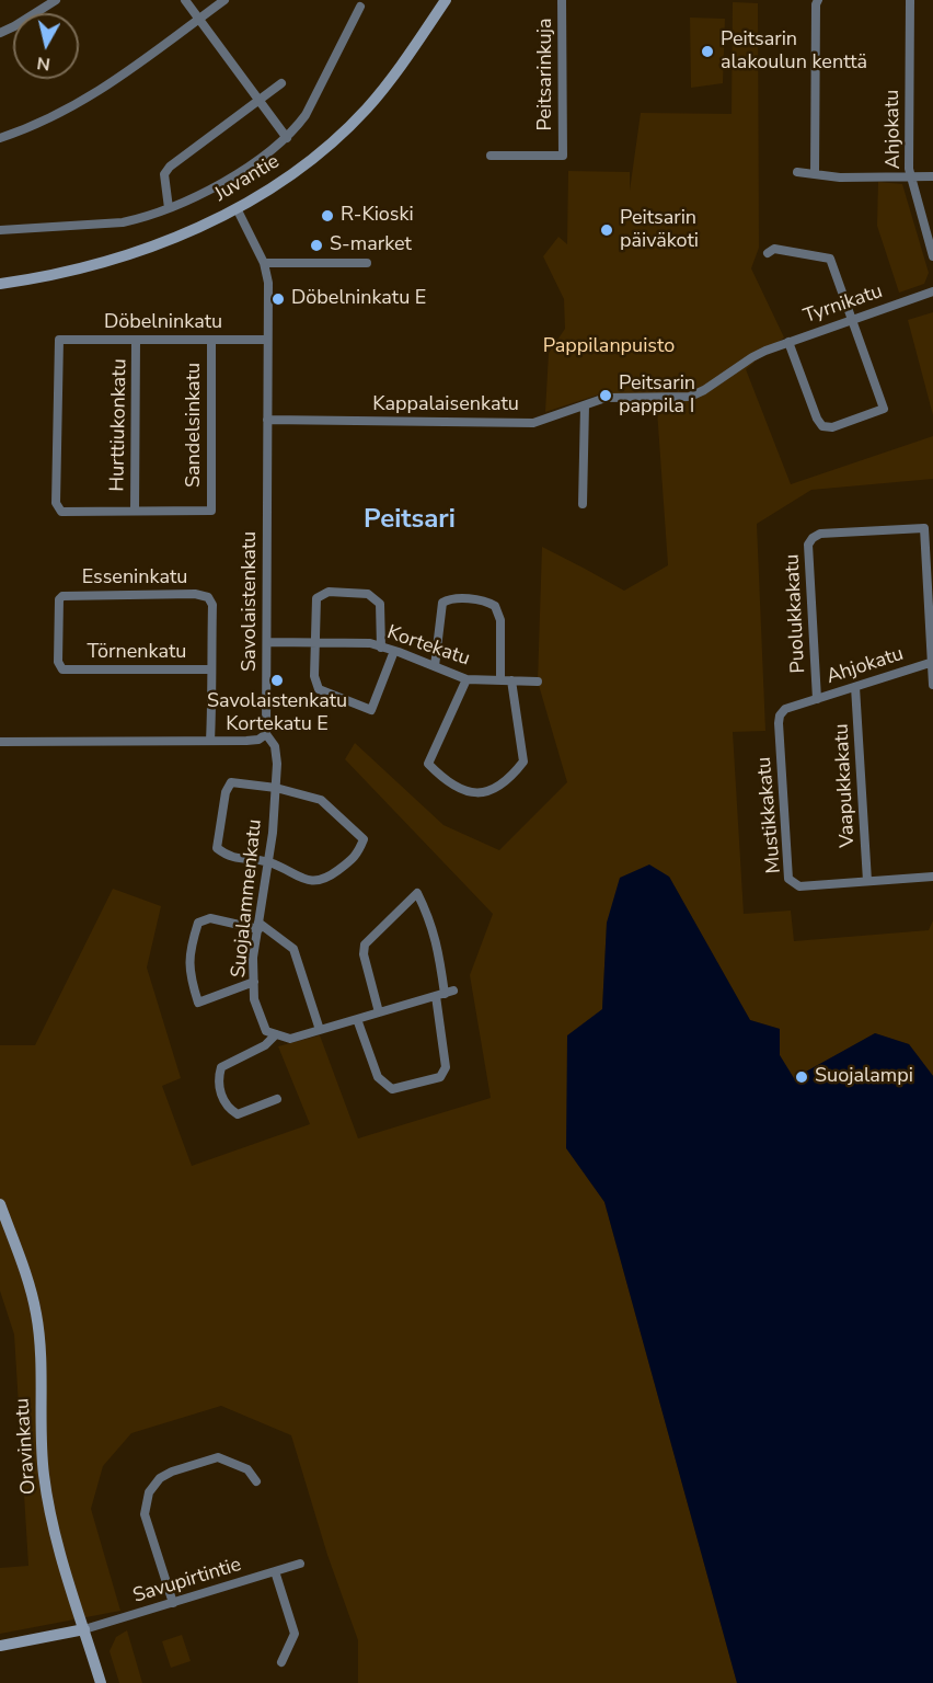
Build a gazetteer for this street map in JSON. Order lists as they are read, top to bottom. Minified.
{"streets":{"street":["Peitsarinkuja","Ahjokatu","Juvantie","Tyrnikatu","Döbelninkatu","Kappalaisenkatu","Hurttiukonkatu","Sandelsinkatu","Esseninkatu","Savolaistenkatu","Puolukkakatu","Kortekatu","Törnenkatu","Vaapukkakatu","Mustikkakatu","Suojalammenkatu","Oravinkatu","Savupirtintie"]},"crossings":[["Ahjokatu","Puolukkakatu"],["Ahjokatu","Vaapukkakatu"],["Ahjokatu","Mustikkakatu"],["Juvantie","Savolaistenkatu"],["Tyrnikatu","Kappalaisenkatu"],["Döbelninkatu","Hurttiukonkatu"],["Döbelninkatu","Sandelsinkatu"],["Döbelninkatu","Savolaistenkatu"],["Kappalaisenkatu","Savolaistenkatu"],["Hurttiukonkatu","Sandelsinkatu"],["Esseninkatu","Törnenkatu"],["Savolaistenkatu","Kortekatu"],["Savolaistenkatu","Suojalammenkatu"],["Vaapukkakatu","Mustikkakatu"],["Oravinkatu","Savupirtintie"]],"districts":["Peitsari"],"parks":["Pappilanpuisto"],"places":["Peitsarin alakoulun kenttä","R-Kioski","Peitsarin päiväkoti","S-market","Döbelninkatu E","Peitsarin pappila I","Savolaistenkatu Kortekatu E","Suojalampi"],"north":"bottom"}
